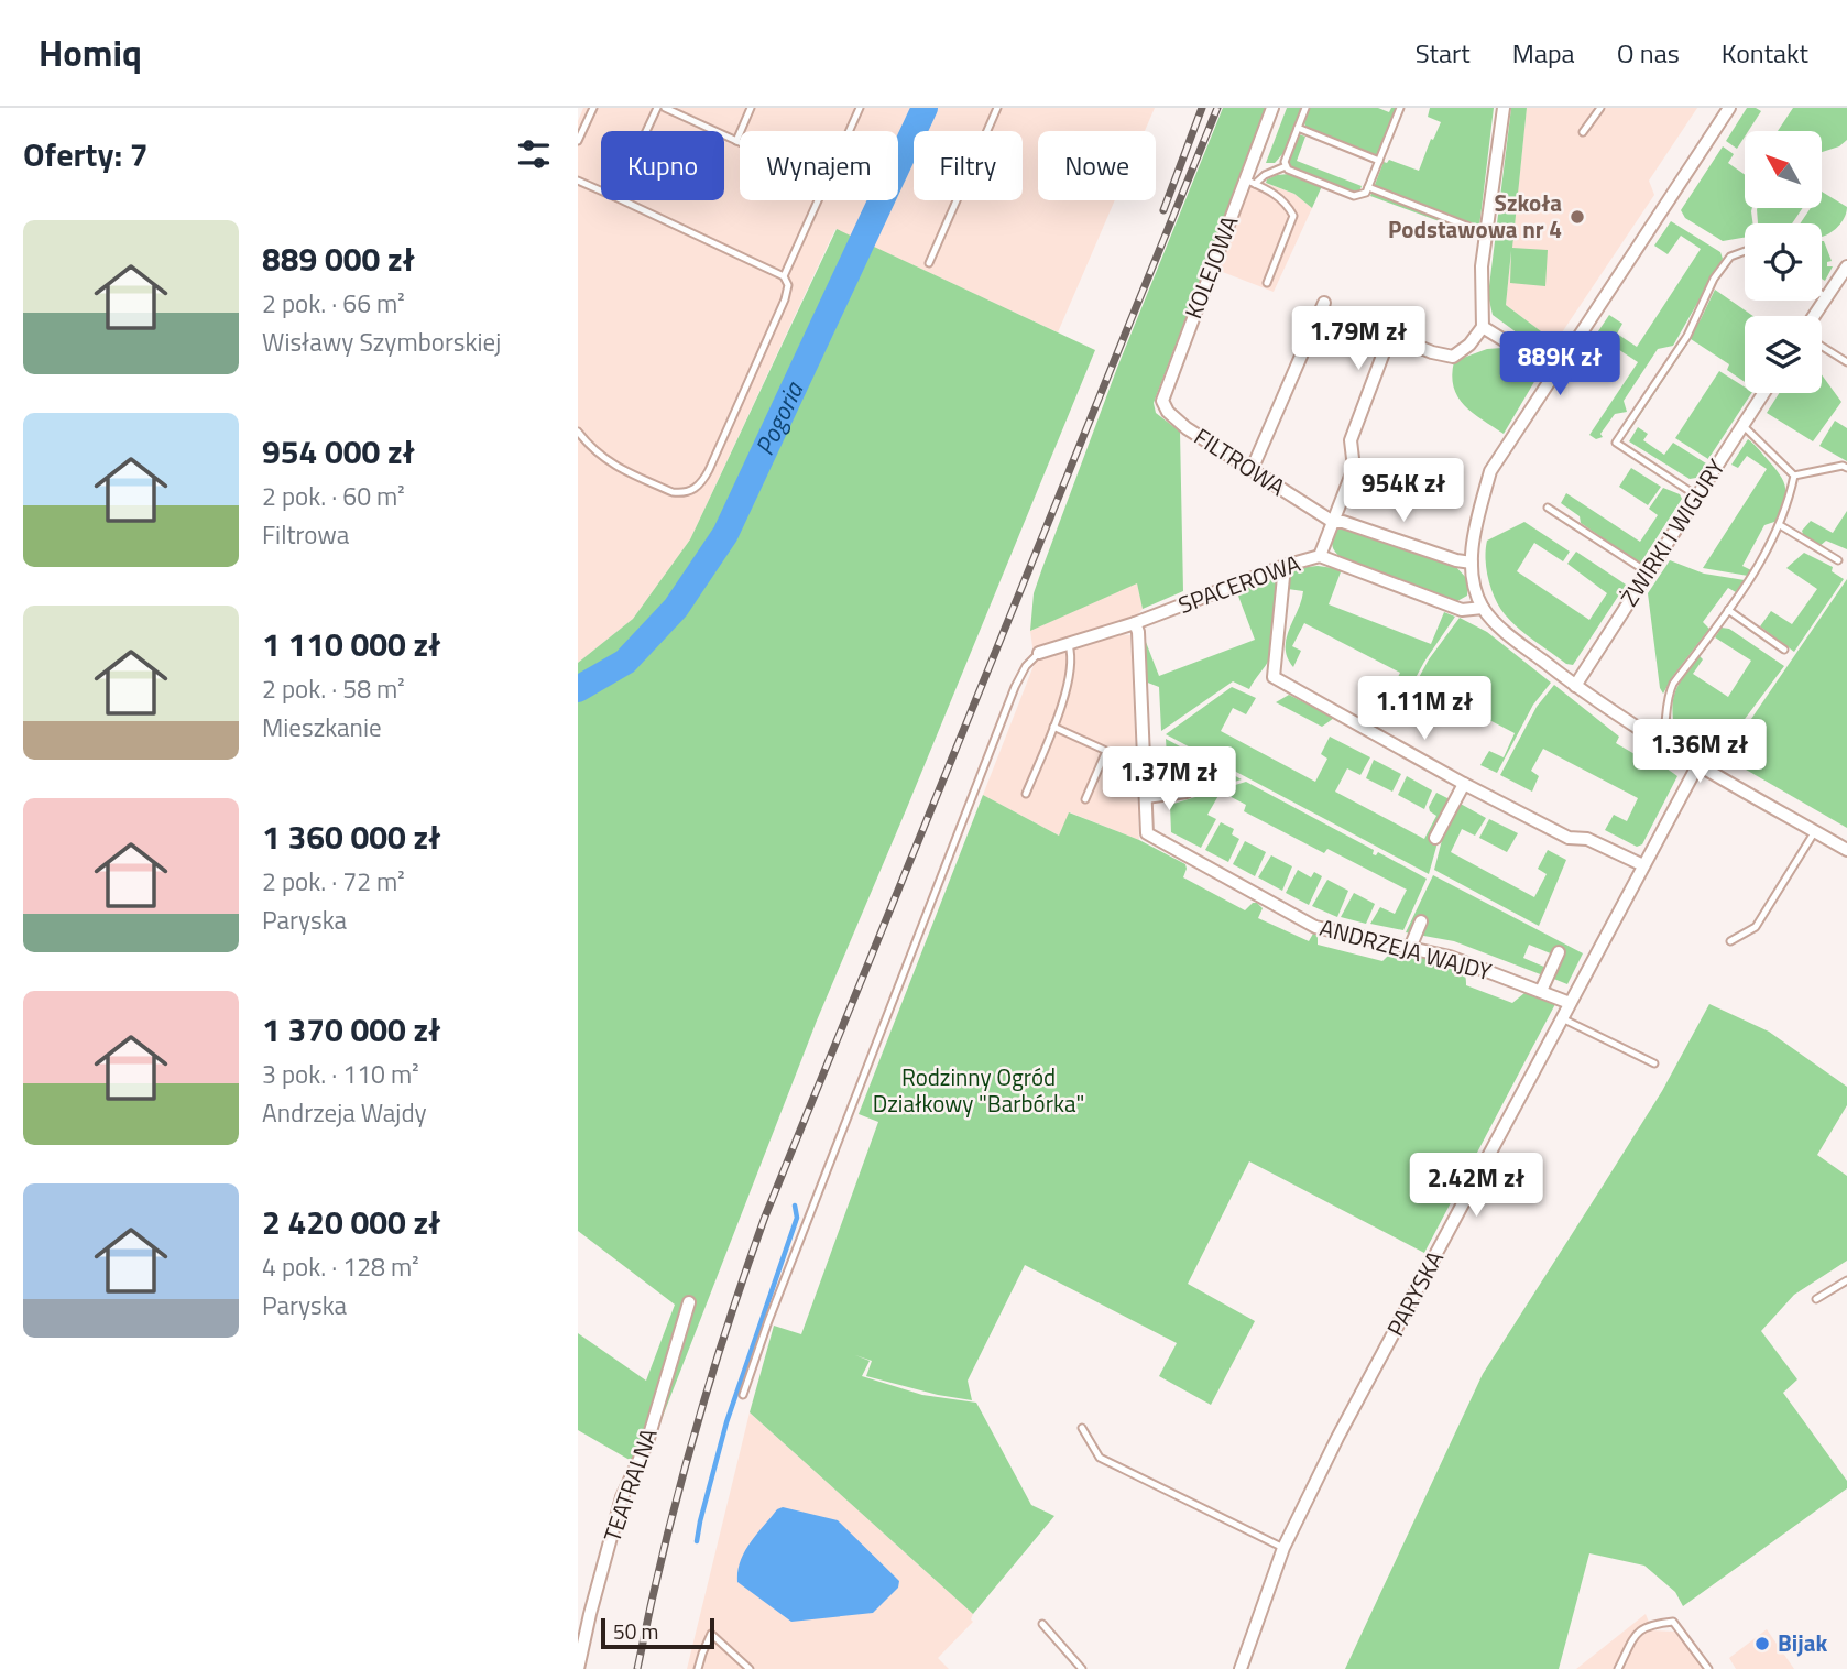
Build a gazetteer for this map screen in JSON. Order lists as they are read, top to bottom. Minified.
{"streets":{"street":["KOLEJOWA","FILTROWA","ŻWIRKI I WIGURY","SPACEROWA","ANDRZEJA WAJDY","PARYSKA","TEATRALNA"]},"crossings":[["KOLEJOWA","FILTROWA"],["SPACEROWA","ANDRZEJA WAJDY"],["ANDRZEJA WAJDY","PARYSKA"]],"water":["Pogoria"],"parks":["Rodzinny Ogród Działkowy \"Barbórka\""],"places":["Szkoła Podstawowa nr 4","Bijak"],"scale_bar":"50 m","north":"top left","page":{"header":"Homiq","nav":["Start","Mapa","O nas","Kontakt"],"heading":"Oferty: 7","chip":["Kupno","Wynajem","Filtry","Nowe"],"list":[{"name":"889 000 zł","note":"2 pok. · 66 m² · Wisławy Szymborskiej"},{"name":"954 000 zł","note":"2 pok. · 60 m² · Filtrowa"},{"name":"1 110 000 zł","note":"2 pok. · 58 m² · Mieszkanie"},{"name":"1 360 000 zł","note":"2 pok. · 72 m² · Paryska"},{"name":"1 370 000 zł","note":"3 pok. · 110 m² · Andrzeja Wajdy"},{"name":"2 420 000 zł","note":"4 pok. · 128 m² · Paryska"}],"price":["1.79M zł","889K zł","954K zł","1.11M zł","1.36M zł","1.37M zł","2.42M zł"],"scale":"50 m"}}
